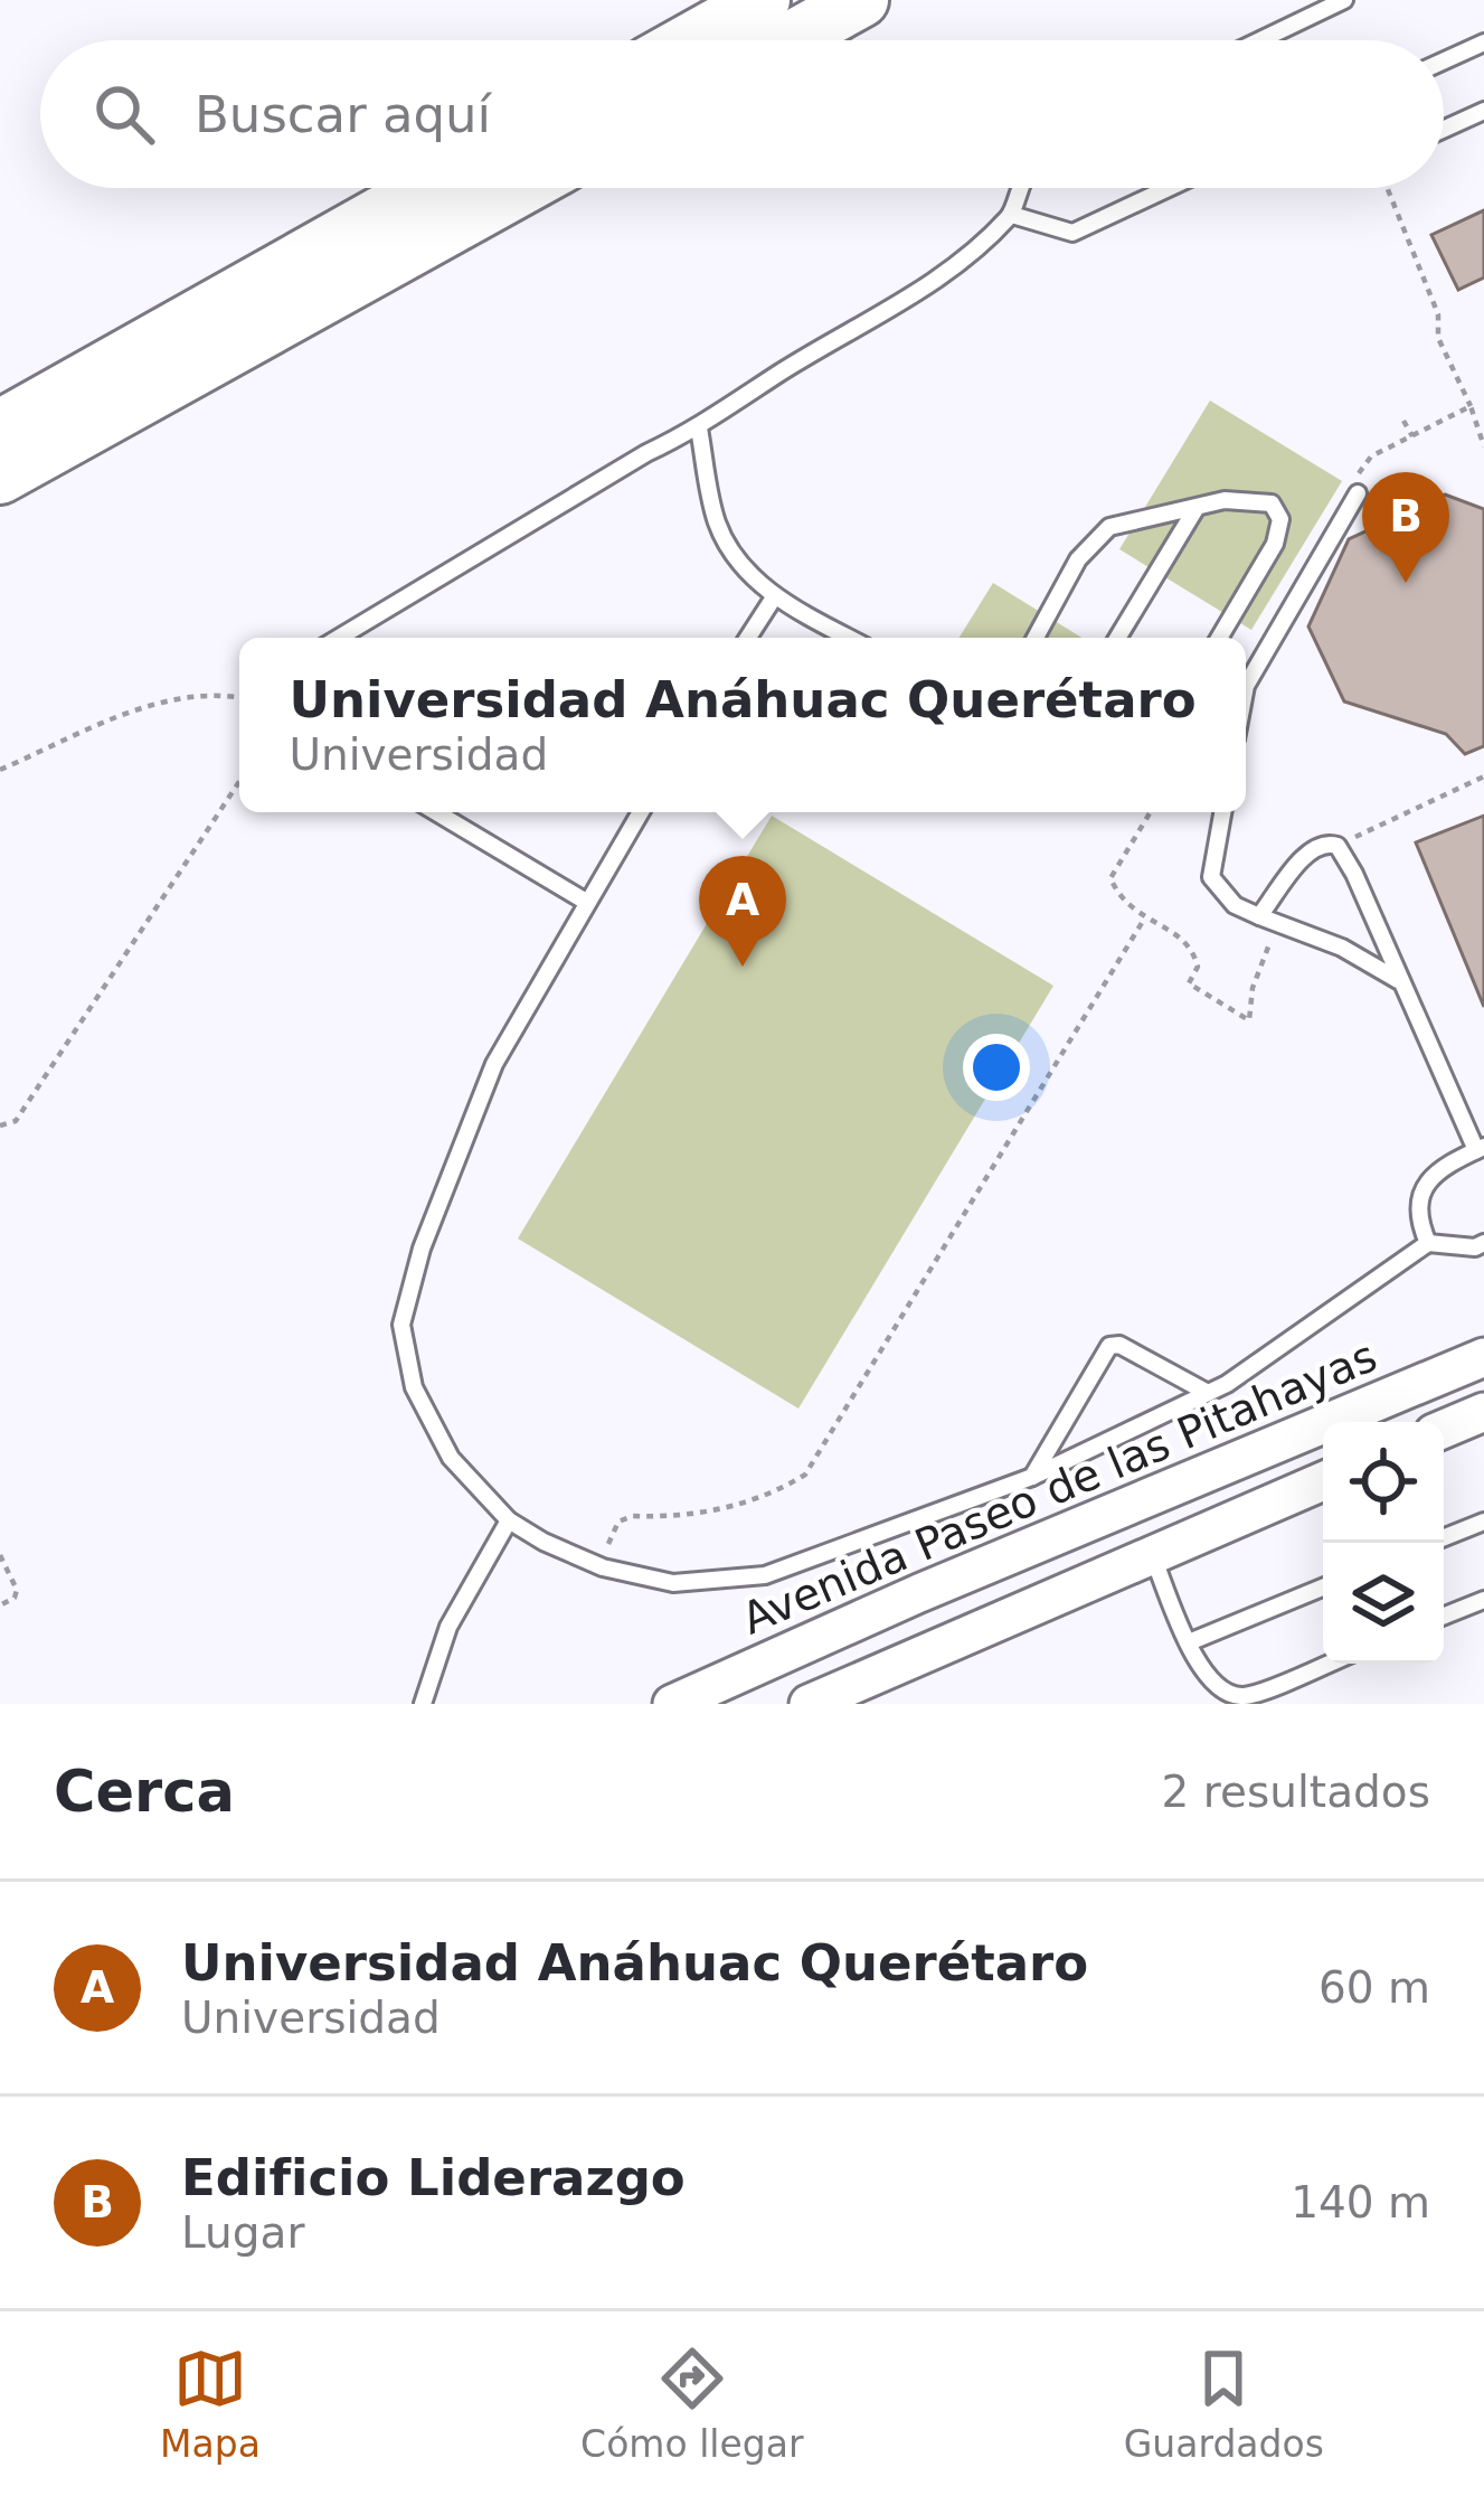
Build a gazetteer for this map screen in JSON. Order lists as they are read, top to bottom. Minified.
{"streets":{"street":["Avenida Paseo de las Pitahayas"]},"page":{"search":"Buscar aquí","pins":["B","A"],"popup":["Universidad Anáhuac Querétaro","Universidad"],"heading":["Cerca","2 resultados"],"list":[{"mark":"A","name":"Universidad Anáhuac Querétaro","note":"Universidad","value":"60 m"},{"mark":"B","name":"Edificio Liderazgo","note":"Lugar","value":"140 m"}],"nav":["Mapa","Cómo llegar","Guardados"]}}
